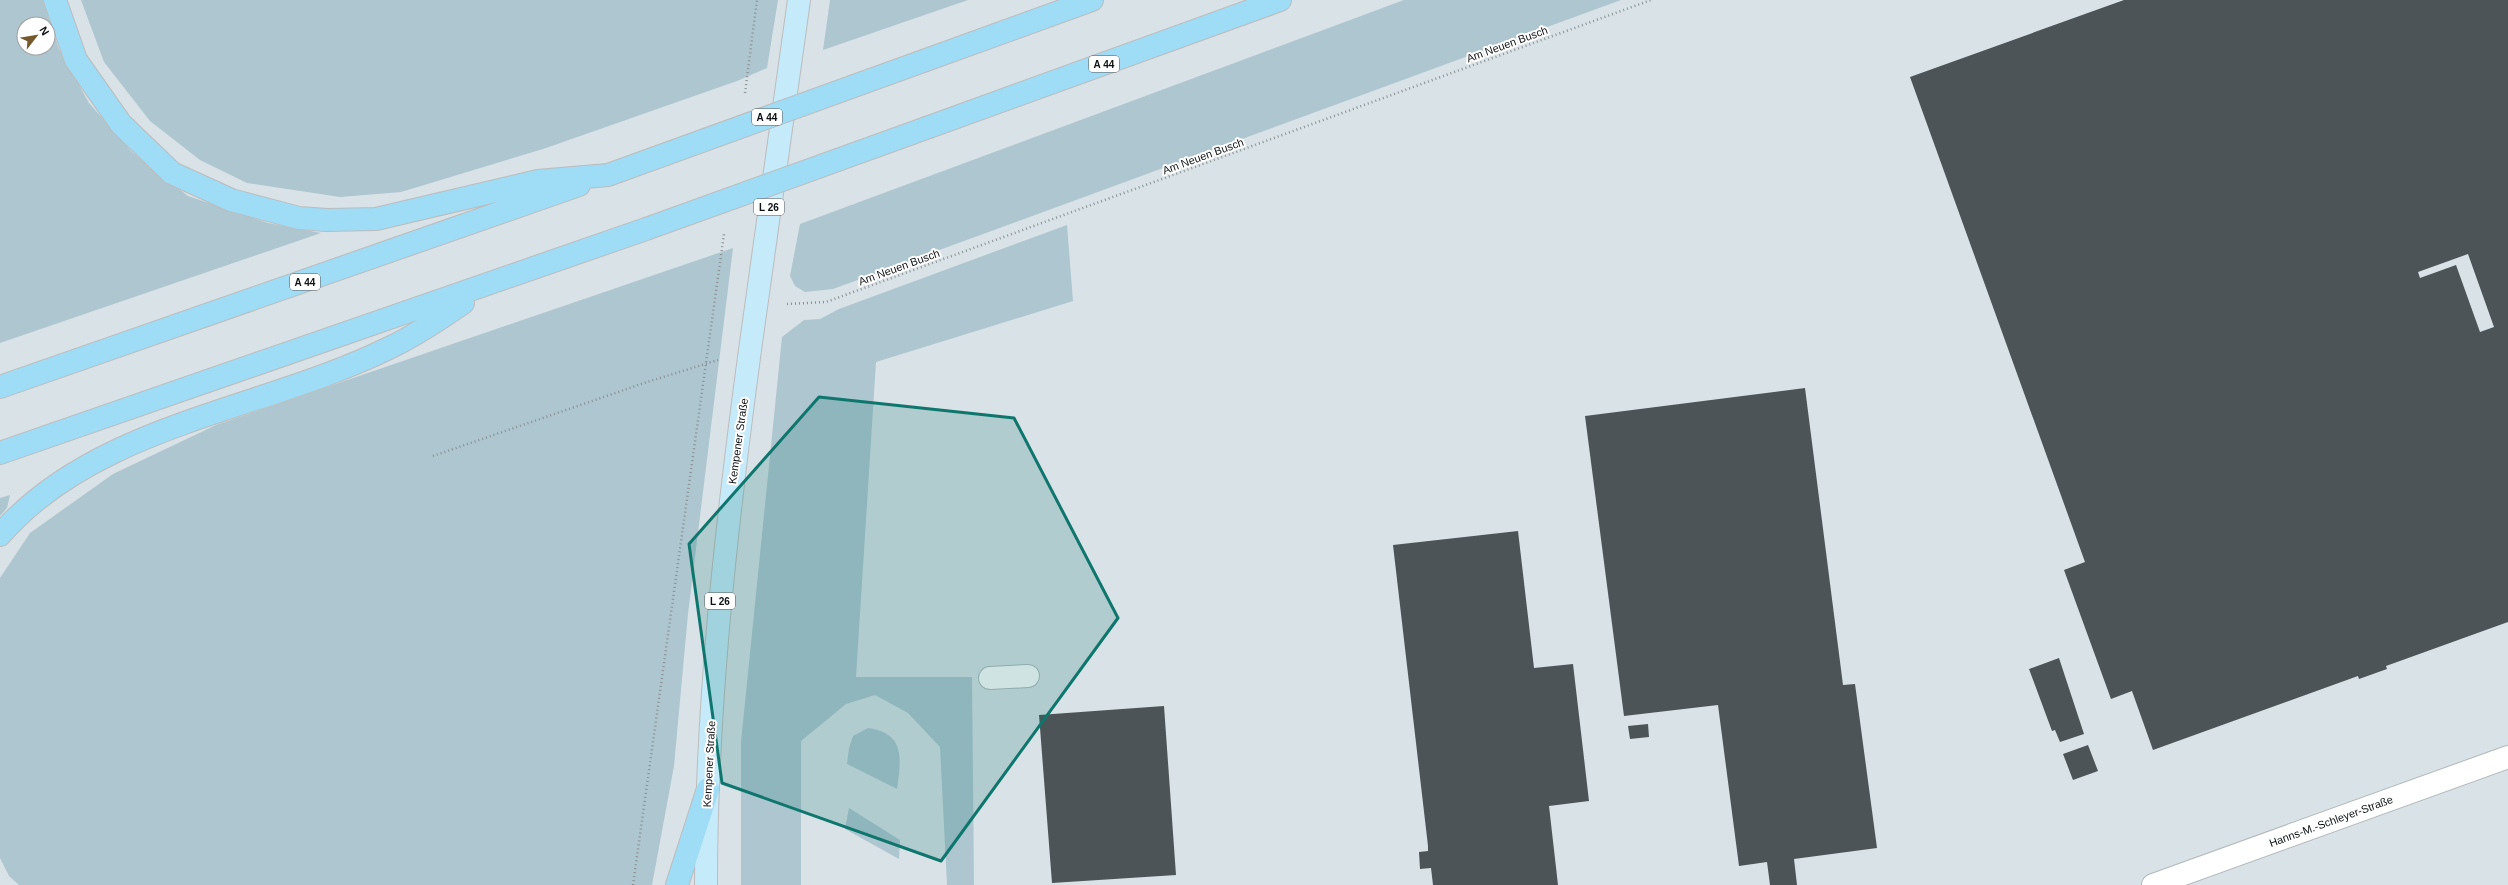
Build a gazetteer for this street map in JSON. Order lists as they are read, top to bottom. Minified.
{"streets":{"highway":["A 44"],"main road":["L 26","Kempener Straße"],"street":["Hanns-M.-Schleyer-Straße"],"path":["Am Neuen Busch"]},"crossings":[["Am Neuen Busch","Kempener Straße"]],"north":"top right"}
